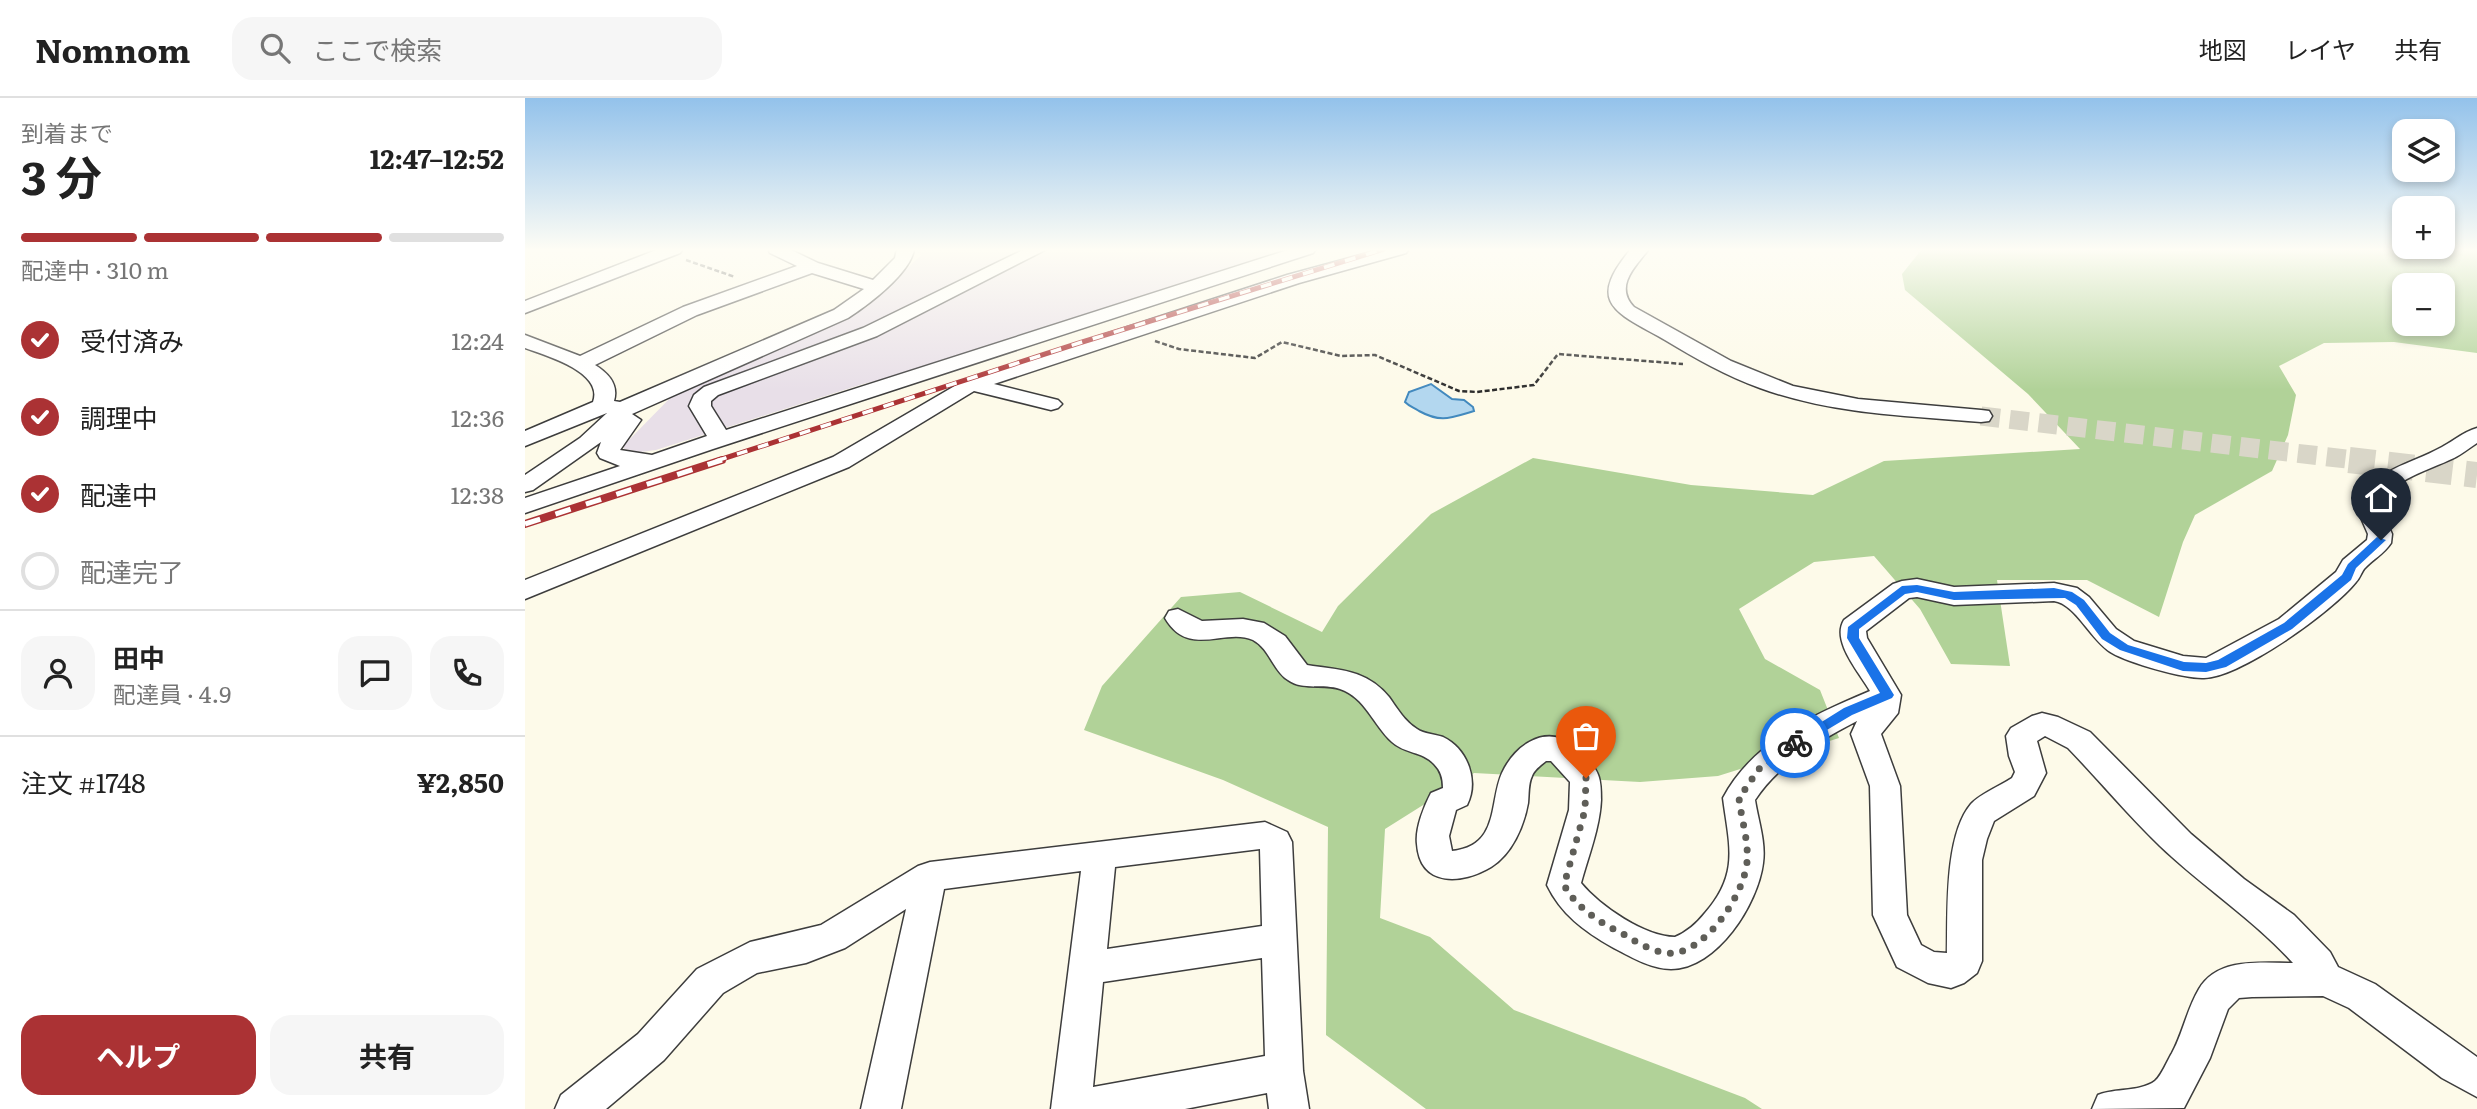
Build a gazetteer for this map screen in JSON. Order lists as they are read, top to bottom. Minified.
{"page":{"header":"Nomnom","search":"ここで検索","nav":["地図","レイヤ","共有"],"heading":["3 分","到着まで","12:47–12:52"],"panel":["田中","配達員 · 4.9","注文 #1748","¥2,850"],"map_buttons":["+","−"],"bar":"配達中 · 310 m","list":[["受付済み","12:24"],["調理中","12:36"],["配達中","12:38"],"配達完了"],"buttons":["ヘルプ","共有"]}}
